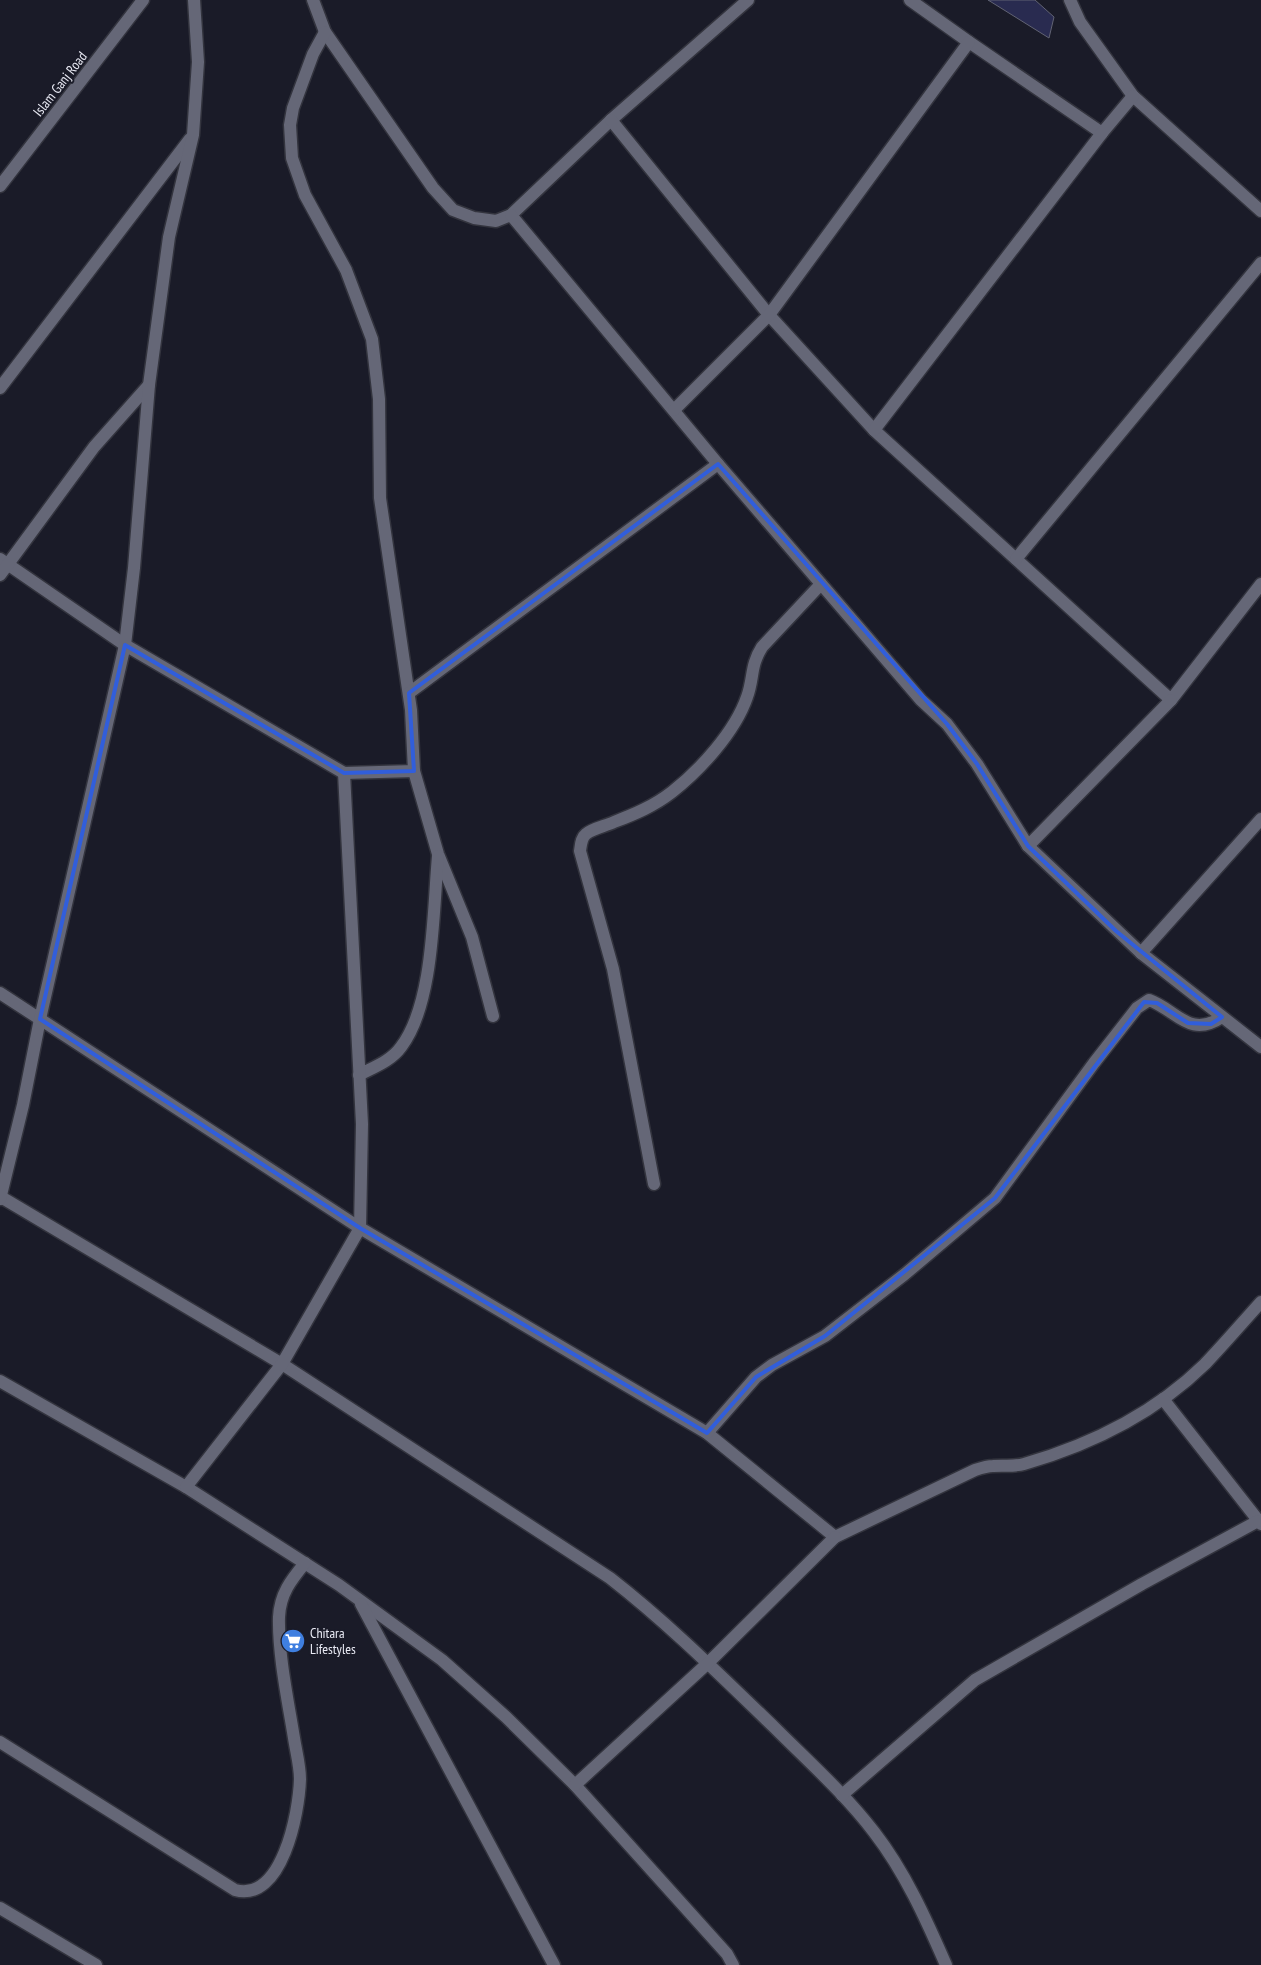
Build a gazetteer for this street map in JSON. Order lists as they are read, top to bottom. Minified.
{"streets":{"street":["Islam Ganj Road"]},"places":{"supermarket":["Chitara Lifestyles"]}}
